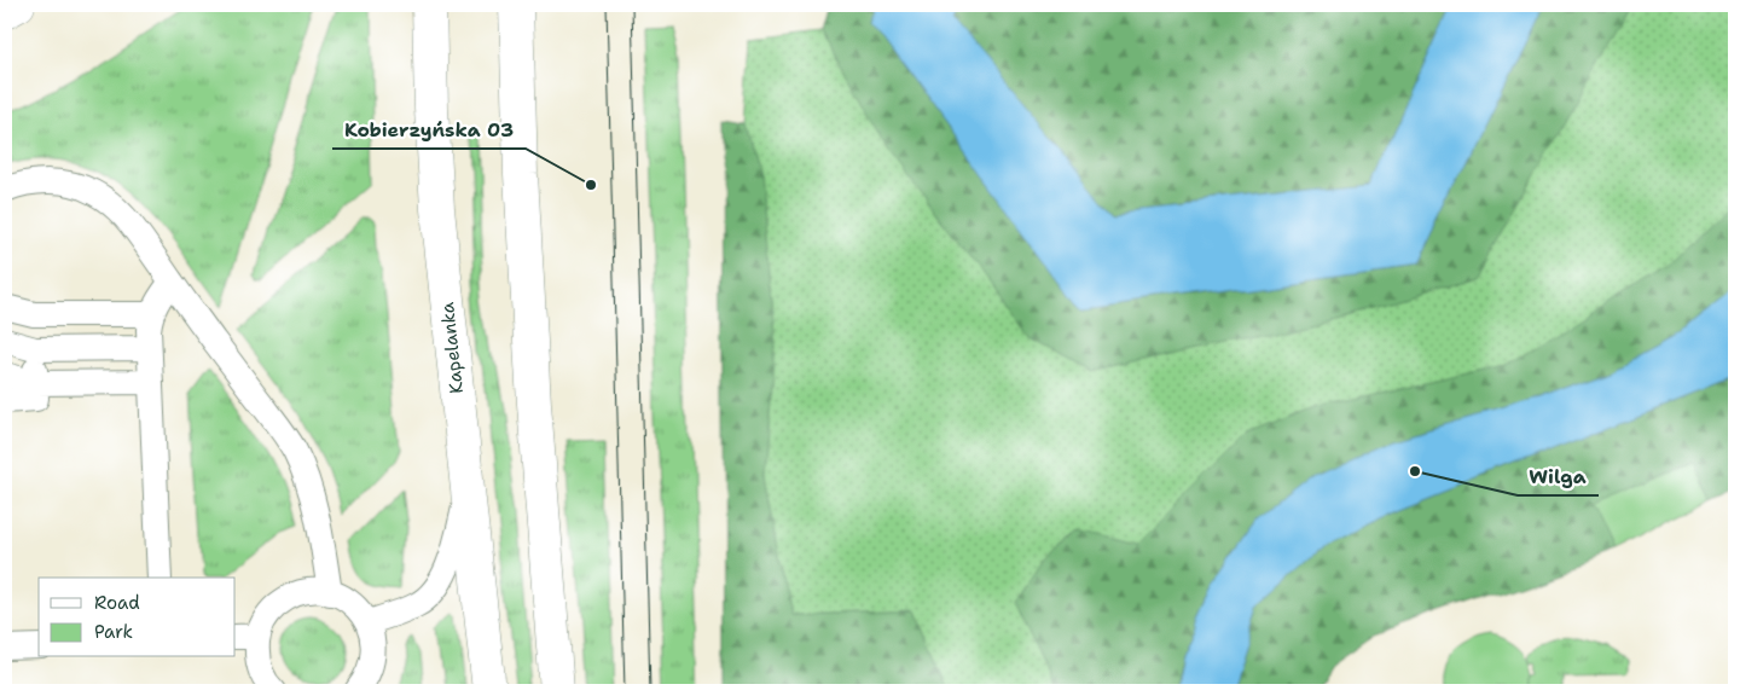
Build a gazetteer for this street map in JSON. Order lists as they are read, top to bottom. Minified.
{"streets":{"main road":["Kapelanka"]},"places":["Kobierzyńska 03","Wilga"],"legend":["Road","Park"]}
